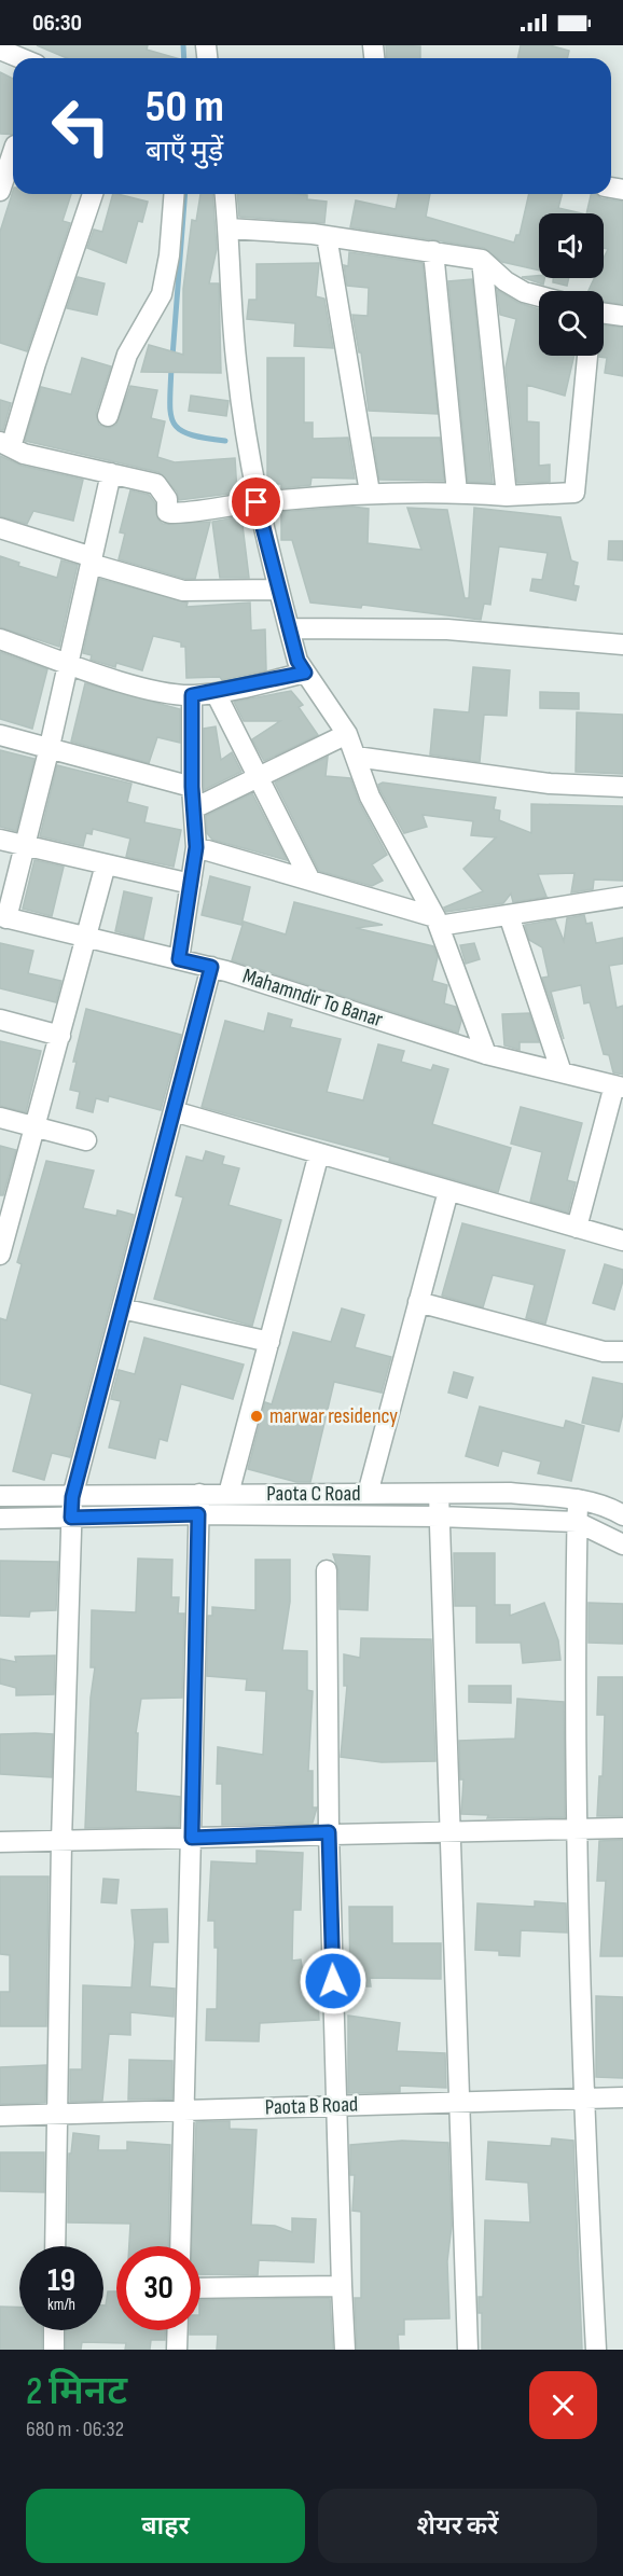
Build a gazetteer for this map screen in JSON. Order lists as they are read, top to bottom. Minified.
{"streets":{"street":["Mahamndir To Banar","Paota C Road","Paota B Road"]},"places":["marwar residency"],"page":{"status":"06:30","turn":["50 m","बाएँ मुड़ें"],"speed":"19 km/h","limit":"30","heading":["2 मिनट","680 m · 06:32"],"buttons":["बाहर","शेयर करें"]}}
